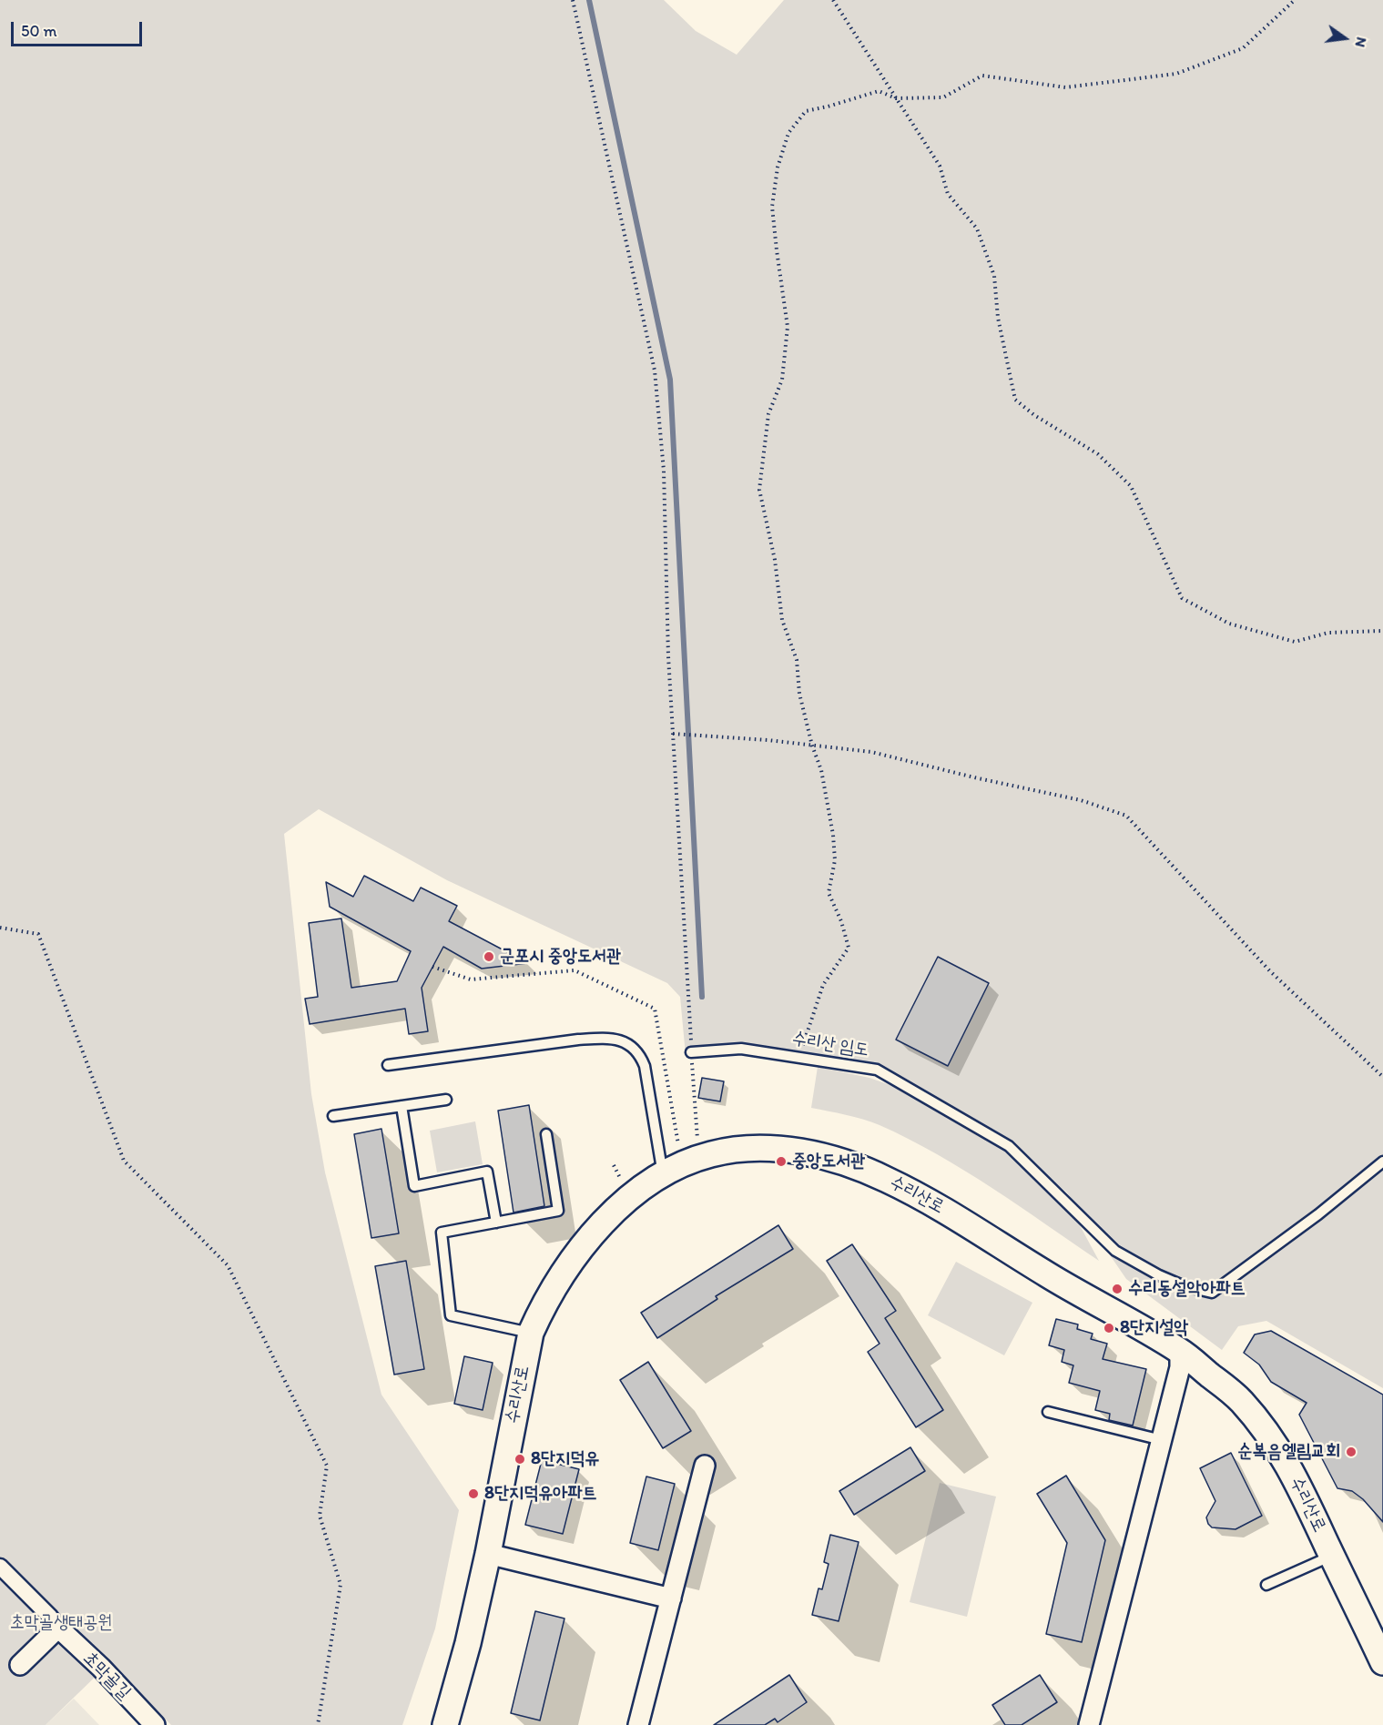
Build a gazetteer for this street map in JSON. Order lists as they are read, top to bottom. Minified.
{"streets":{"street":["수리산로","초막골길"],"lane":["수리산 임도"]},"parks":["초막골생태공원"],"places":["군포시 중앙도서관","중앙도서관","수리동설악아파트","8단지설악","순복음엘림교회","8단지덕유","8단지덕유아파트"],"scale_bar":"50 m","north":"right"}
